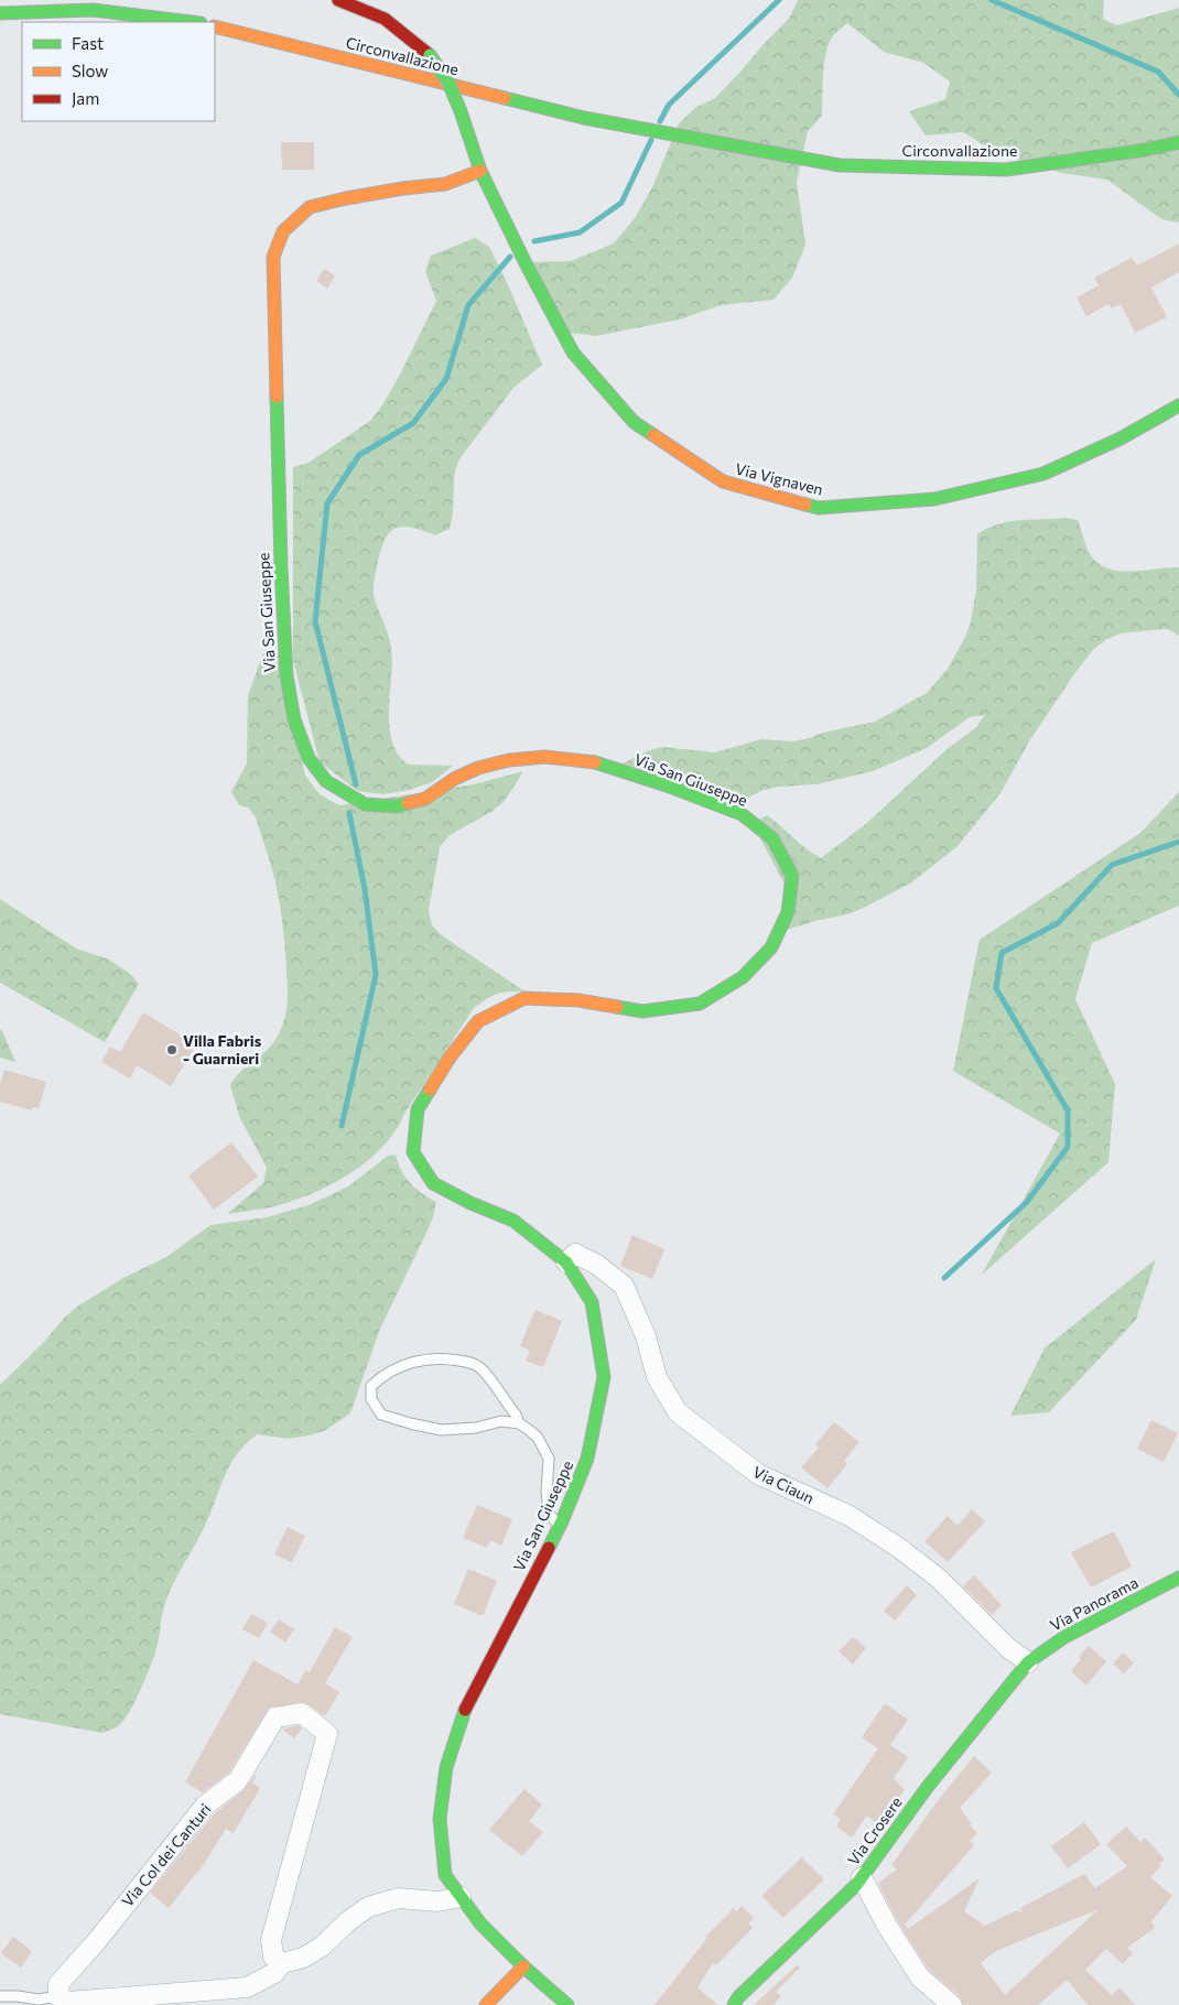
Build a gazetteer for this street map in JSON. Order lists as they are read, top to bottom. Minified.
{"streets":{"main road":["Circonvallazione","Via Vignaven","Via San Giuseppe","Via Panorama","Via Crosere"],"street":["Via Ciaun","Via Col dei Canturi"]},"crossings":[["Via Vignaven","Via San Giuseppe"],["Via San Giuseppe","Via Ciaun"],["Via Ciaun","Via Panorama"],["Via Ciaun","Via Crosere"],["Via Panorama","Via Crosere"]],"places":["Villa Fabris - Guarnieri"],"legend":["Fast","Slow","Jam"]}
